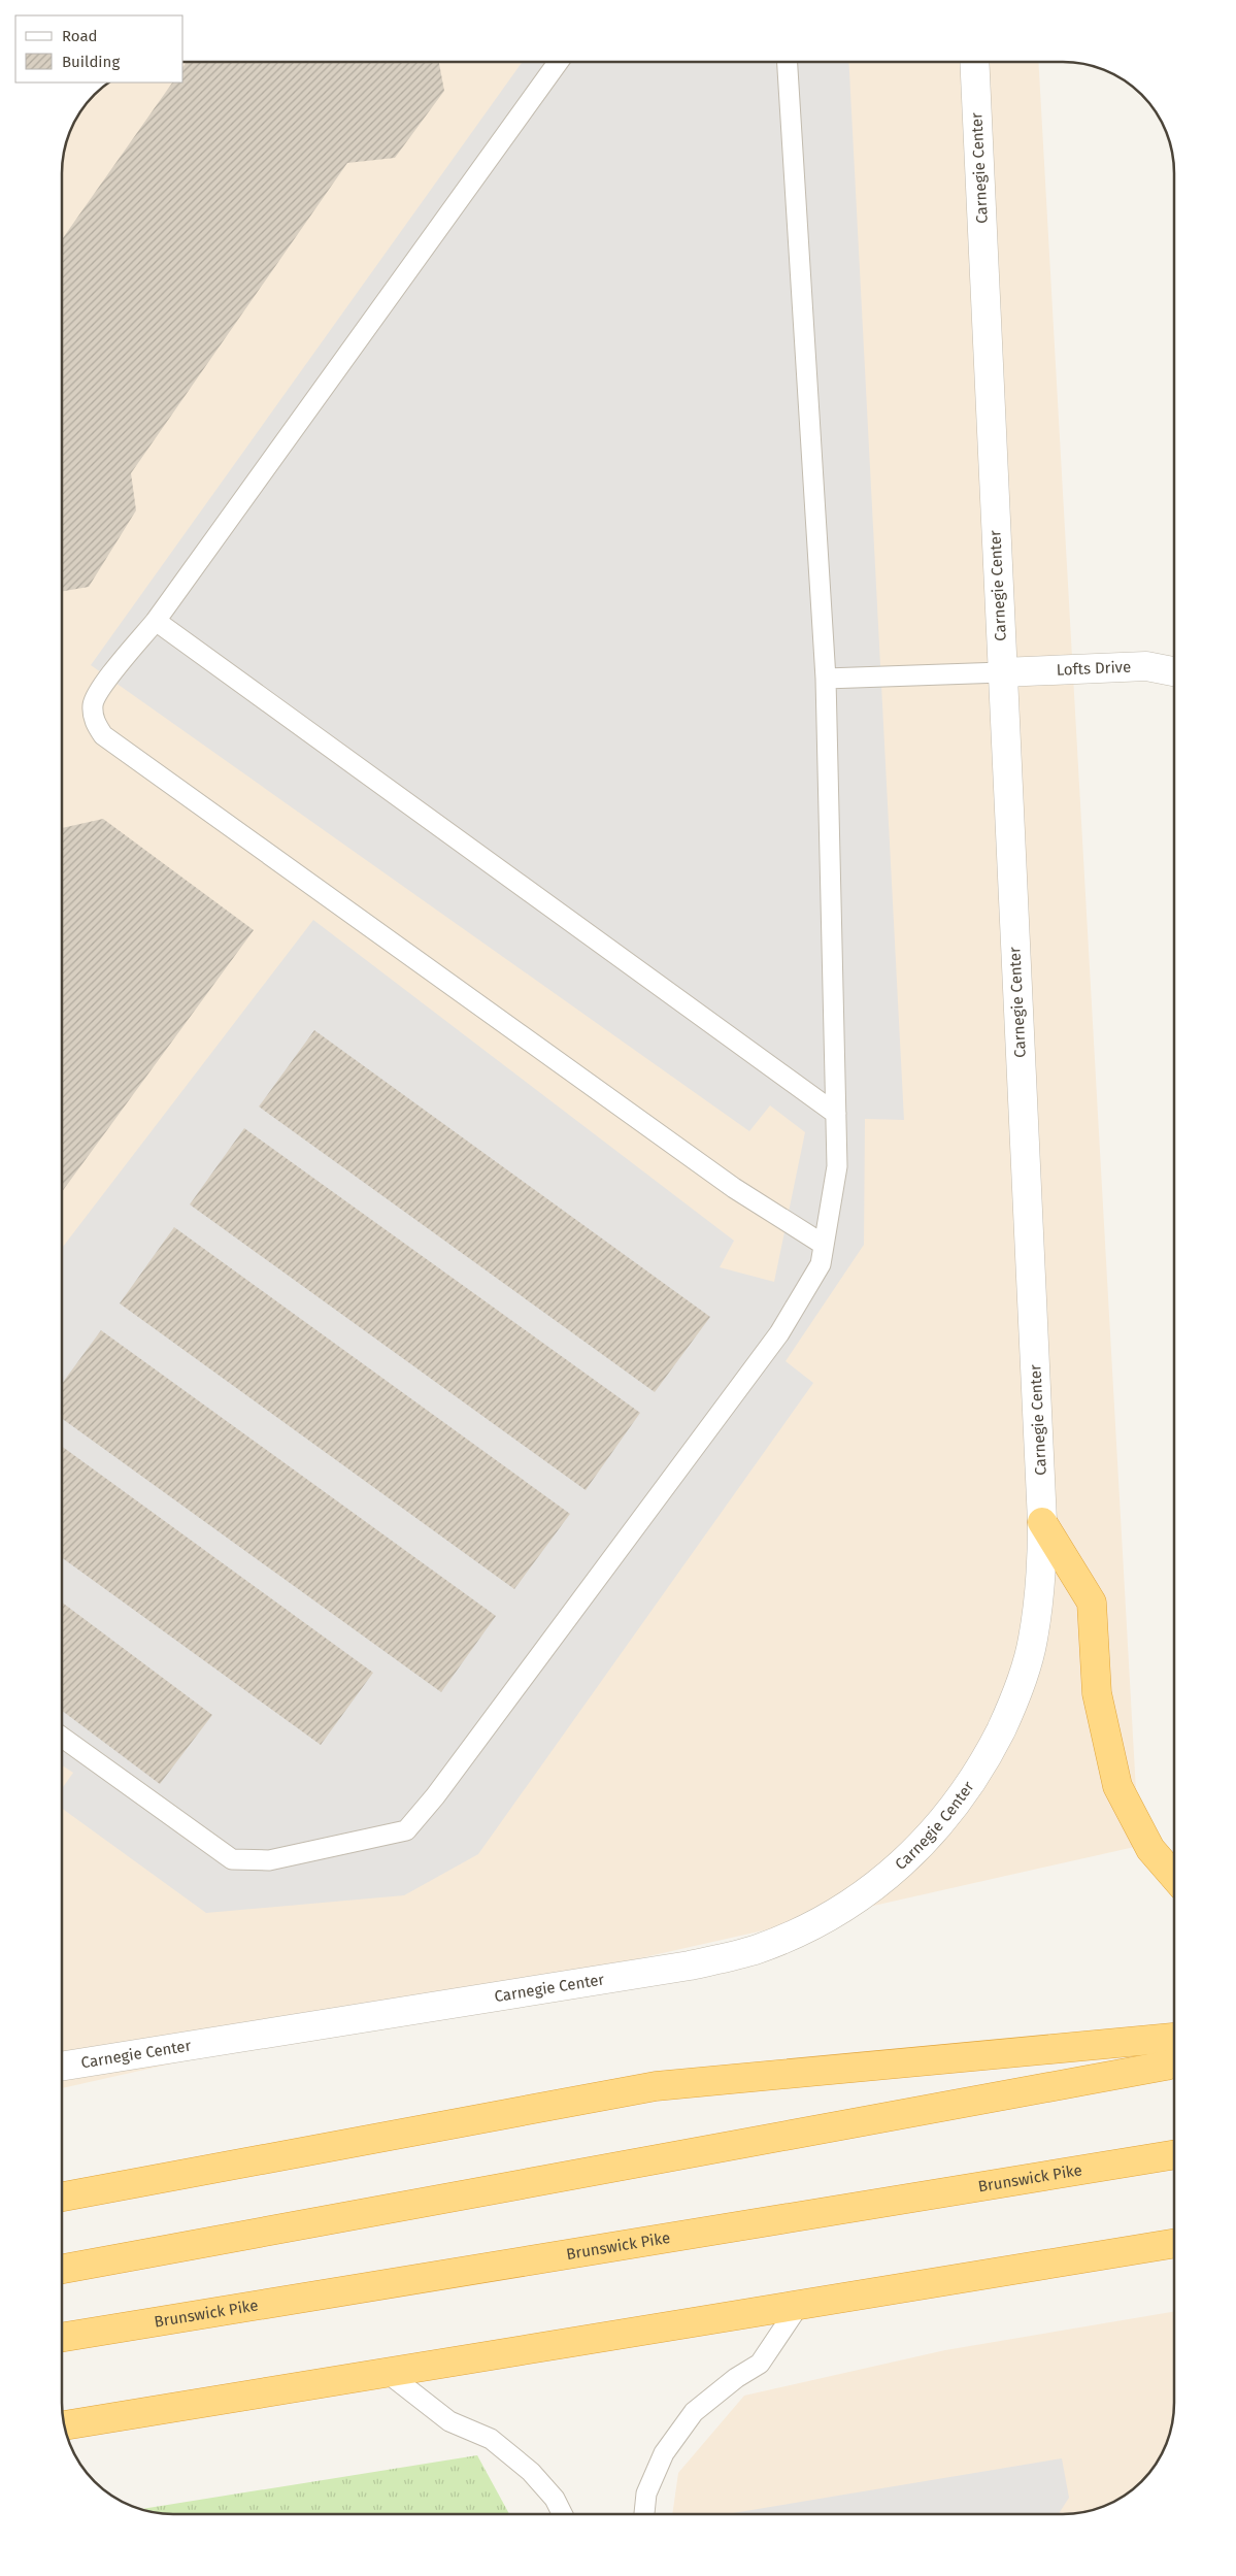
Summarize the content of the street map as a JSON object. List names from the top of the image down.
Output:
{
  "streets": {
    "highway": ["Brunswick Pike"],
    "street": ["Carnegie Center", "Lofts Drive"]
  },
  "crossings": [
    ["Carnegie Center", "Lofts Drive"]
  ],
  "legend": ["Road", "Building"]
}
